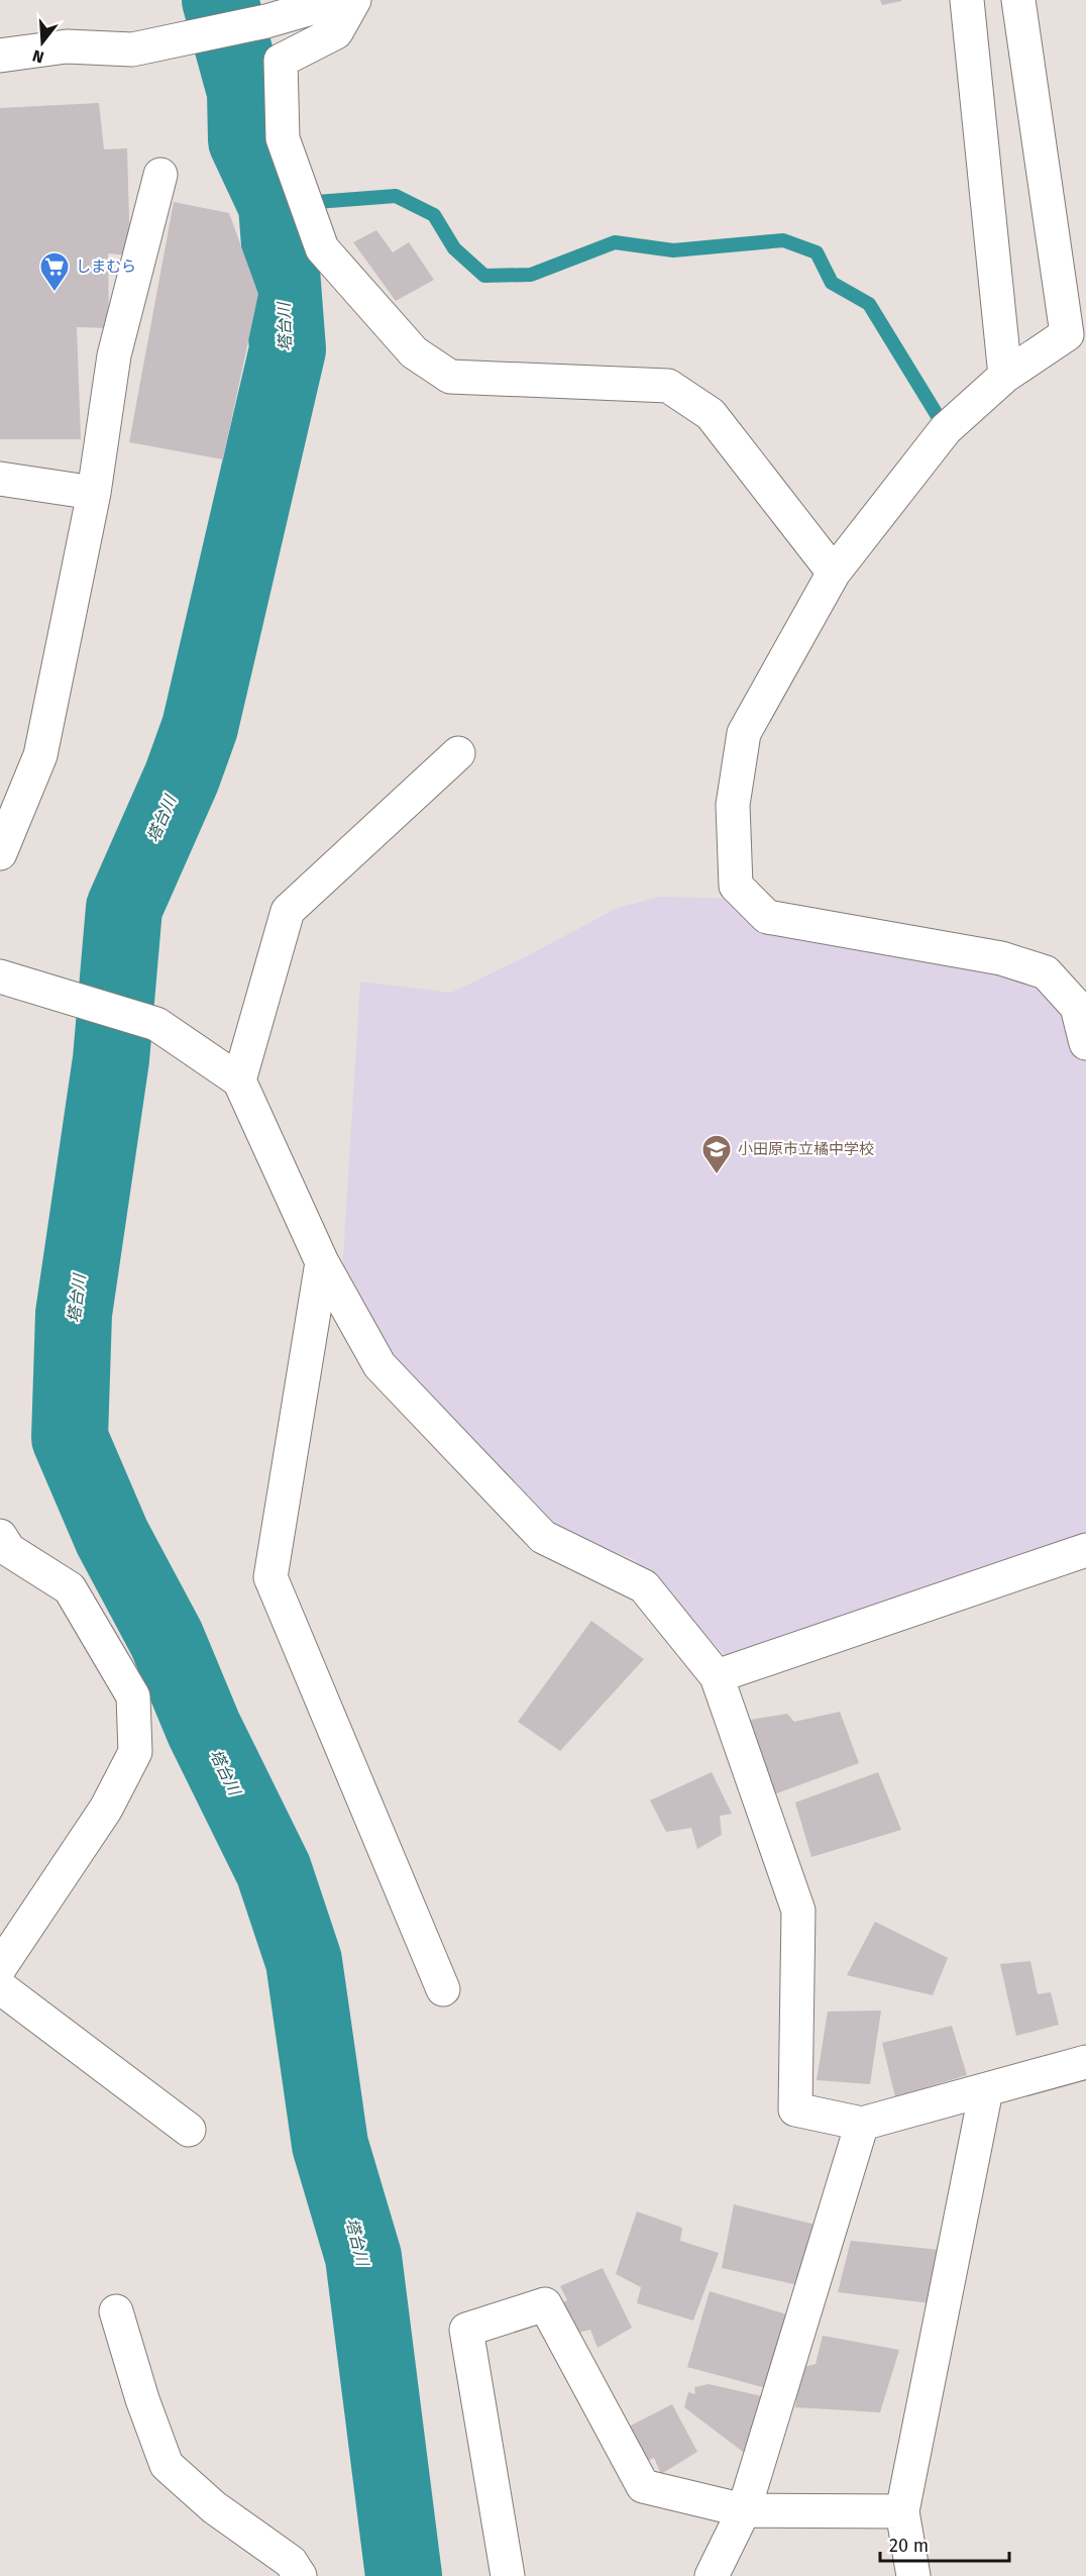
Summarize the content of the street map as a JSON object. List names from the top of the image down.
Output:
{
  "water": ["塔台川"],
  "places": {
    "supermarket": ["しまむら"],
    "school or university": ["小田原市立橘中学校"]
  },
  "scale_bar": "20 m",
  "north": "bottom"
}
